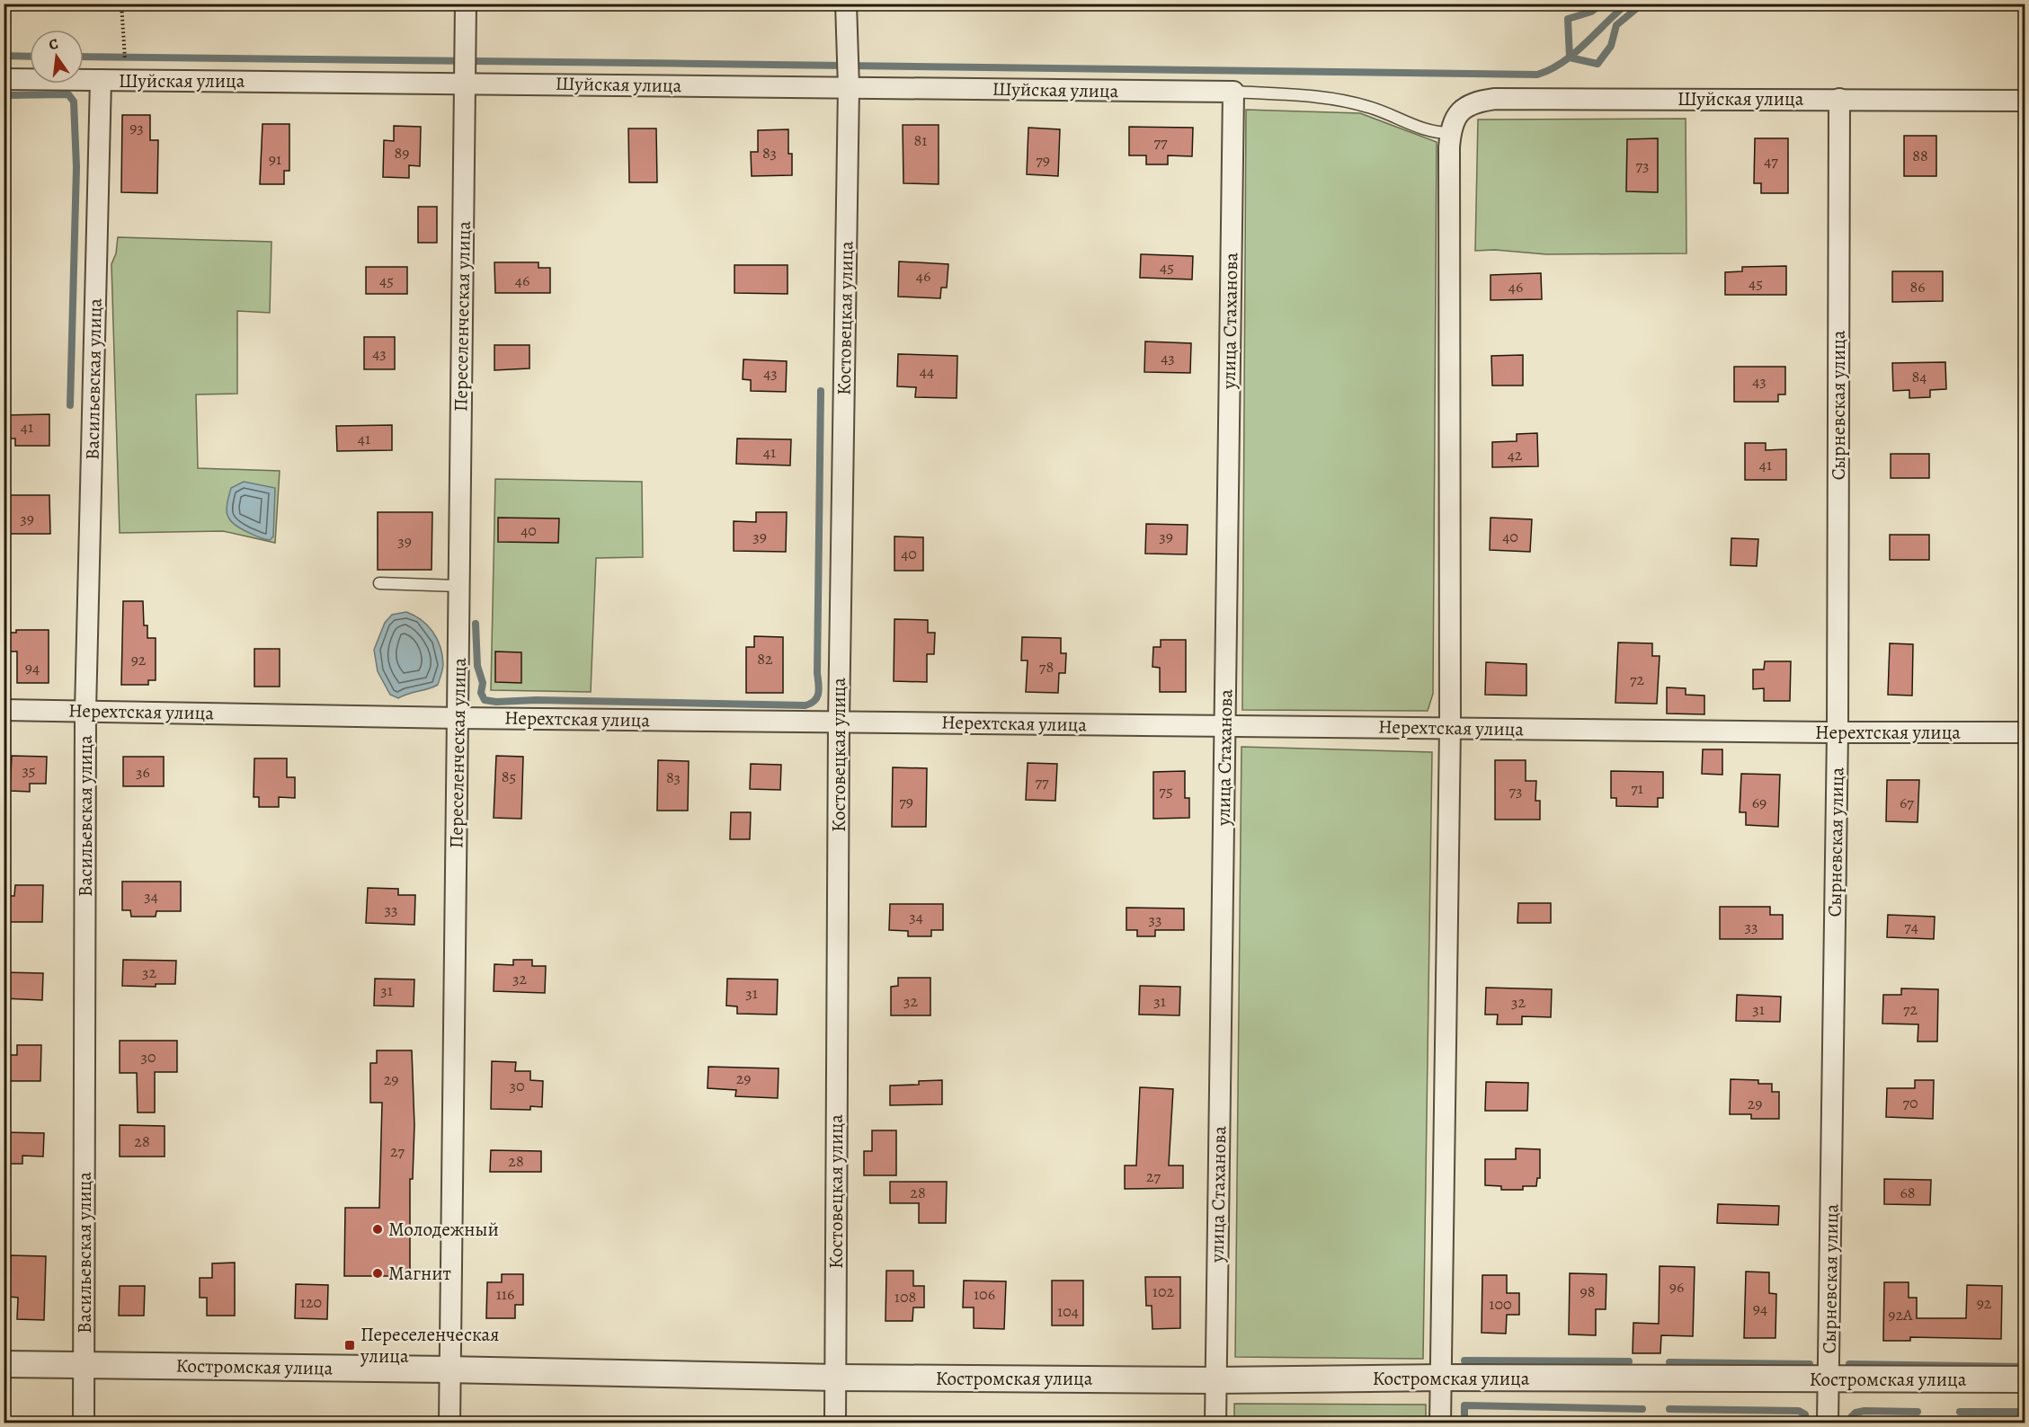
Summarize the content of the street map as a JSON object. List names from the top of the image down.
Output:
{
  "streets": {
    "street": [
      "Шуйская улица",
      "Переселенческая улица",
      "Костовецкая улица",
      "улица Стаханова",
      "Васильевская улица",
      "Сырневская улица",
      "Нерехтская улица",
      "Костромская улица"
    ]
  },
  "crossings": [
    ["Шуйская улица", "Переселенческая улица"],
    ["Шуйская улица", "Костовецкая улица"],
    ["Шуйская улица", "улица Стаханова"],
    ["Шуйская улица", "Васильевская улица"],
    ["Шуйская улица", "Сырневская улица"],
    ["Переселенческая улица", "Нерехтская улица"],
    ["Переселенческая улица", "Костромская улица"],
    ["Костовецкая улица", "Нерехтская улица"],
    ["Костовецкая улица", "Костромская улица"],
    ["улица Стаханова", "Нерехтская улица"],
    ["улица Стаханова", "Костромская улица"],
    ["Васильевская улица", "Нерехтская улица"],
    ["Васильевская улица", "Костромская улица"],
    ["Сырневская улица", "Нерехтская улица"],
    ["Сырневская улица", "Костромская улица"]
  ],
  "places": {
    "other": ["Молодежный", "Магнит"],
    "transit": ["Переселенческая улица"]
  },
  "house_numbers": [
    "93",
    "81",
    "77",
    "89",
    "83",
    "88",
    "91",
    "79",
    "47",
    "73",
    "45",
    "46",
    "45",
    "46",
    "45",
    "46",
    "86",
    "43",
    "43",
    "44",
    "43",
    "84",
    "43",
    "41",
    "41",
    "41",
    "42",
    "41",
    "39",
    "40",
    "39",
    "39",
    "40",
    "39",
    "40",
    "82",
    "92",
    "78",
    "94",
    "72",
    "35",
    "36",
    "85",
    "83",
    "77",
    "71",
    "75",
    "73",
    "79",
    "69",
    "67",
    "34",
    "33",
    "34",
    "33",
    "33",
    "74",
    "32",
    "32",
    "31",
    "31",
    "32",
    "31",
    "32",
    "31",
    "72",
    "30",
    "29",
    "29",
    "30",
    "70",
    "29",
    "28",
    "27",
    "28",
    "27",
    "28",
    "68",
    "96",
    "102",
    "98",
    "116",
    "106",
    "108",
    "120",
    "92",
    "100",
    "94",
    "104",
    "92А"
  ],
  "north": "top"
}
